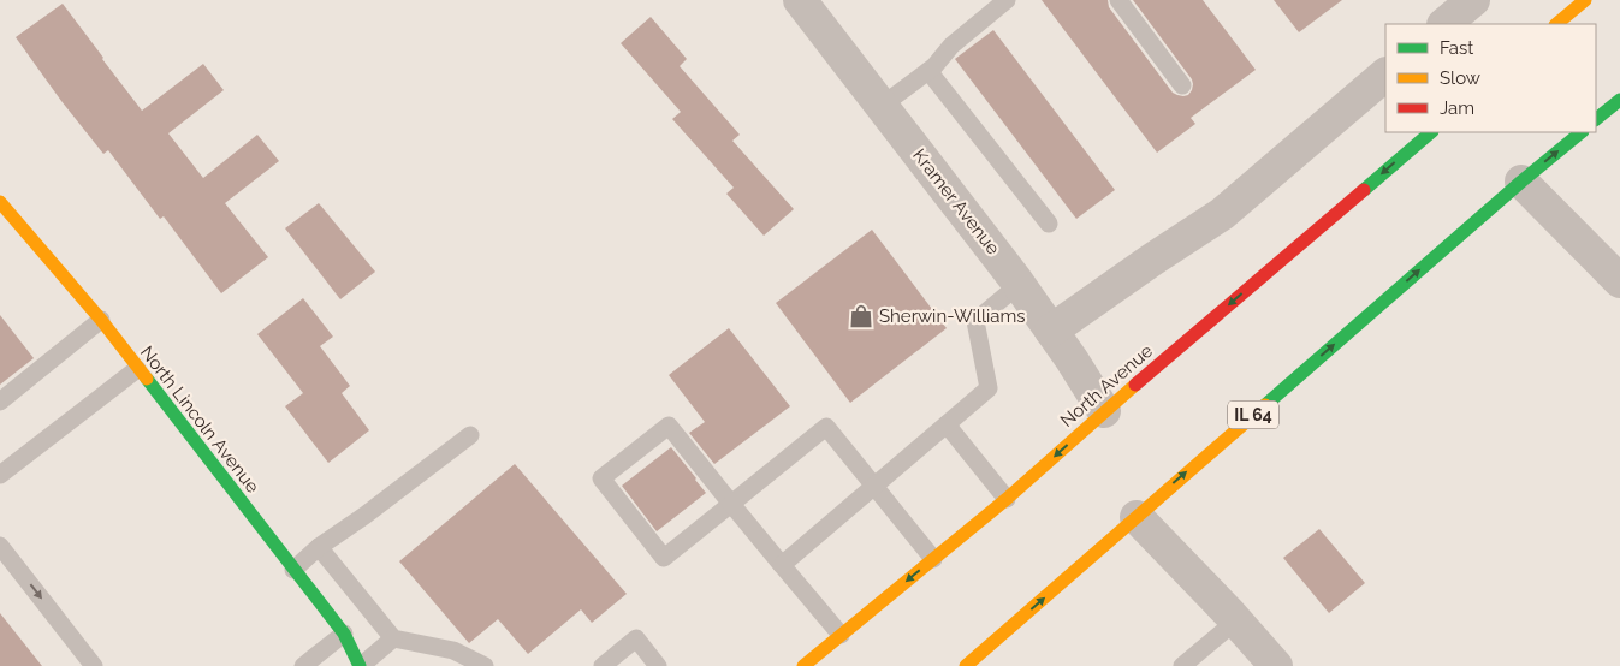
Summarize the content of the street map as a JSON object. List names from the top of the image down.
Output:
{
  "streets": {
    "main road": ["North Avenue", "IL 64", "North Lincoln Avenue"],
    "street": ["Kramer Avenue"]
  },
  "crossings": [
    ["Kramer Avenue", "North Avenue"]
  ],
  "places": {
    "shop": ["Sherwin-Williams"]
  },
  "legend": ["Fast", "Slow", "Jam"]
}
